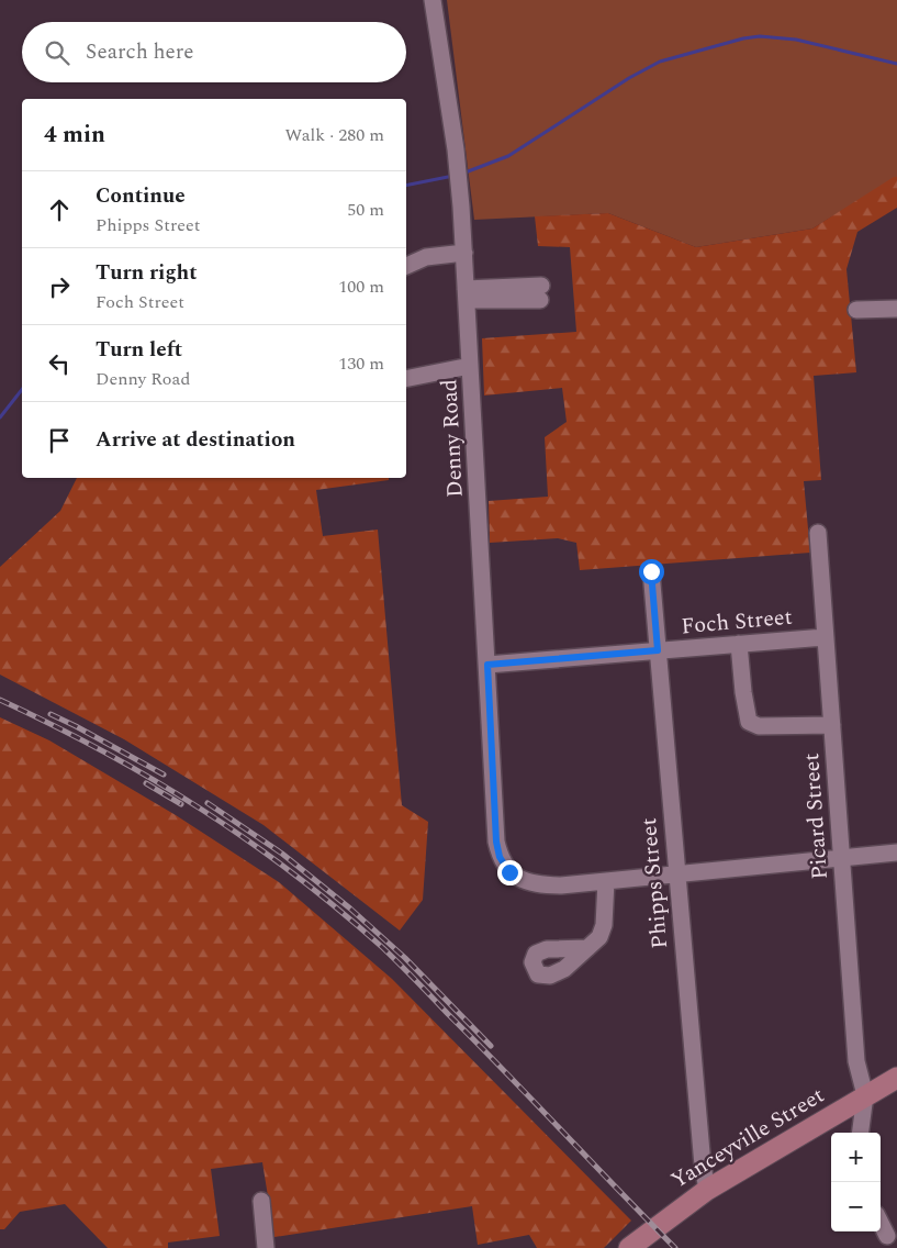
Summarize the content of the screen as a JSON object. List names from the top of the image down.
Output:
{
  "streets": {
    "main road": ["Yanceyville Street"],
    "street": [
      "Denny Road",
      "Foch Street",
      "Picard Street",
      "Phipps Street"
    ]
  },
  "crossings": [
    ["Denny Road", "Foch Street"],
    ["Foch Street", "Picard Street"],
    ["Foch Street", "Phipps Street"],
    ["Picard Street", "Yanceyville Street"],
    ["Phipps Street", "Yanceyville Street"]
  ],
  "page": {
    "search": "Search here",
    "heading": ["4 min", "Walk · 280 m"],
    "list": [
      ["Continue", "Phipps Street", "50 m"],
      ["Turn right", "Foch Street", "100 m"],
      ["Turn left", "Denny Road", "130 m"],
      "Arrive at destination"
    ],
    "map_buttons": ["+", "−"]
  }
}
